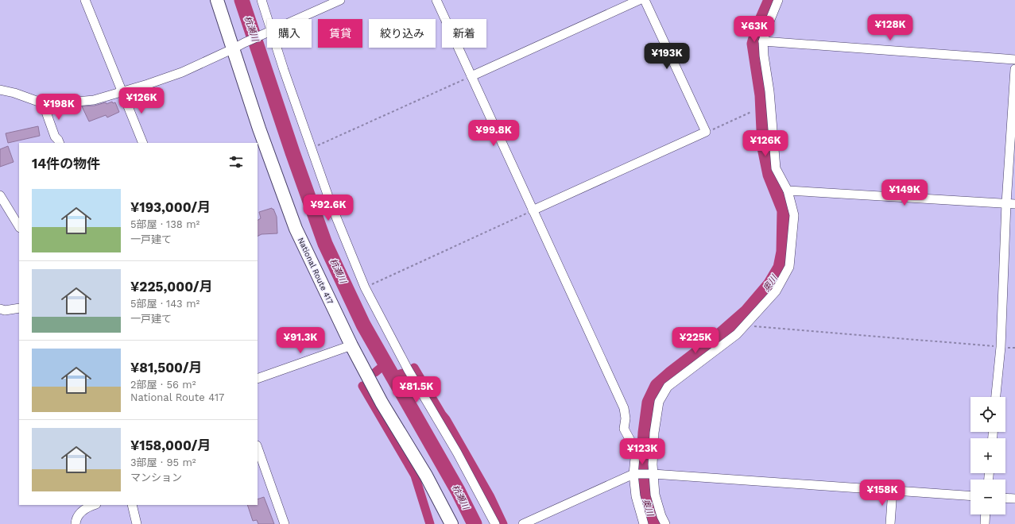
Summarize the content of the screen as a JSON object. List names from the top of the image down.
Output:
{
  "streets": {
    "highway": ["National Route 417"]
  },
  "water": ["杭瀬川", "奥川"],
  "page": {
    "price": [
      "¥128K",
      "¥63K",
      "¥193K",
      "¥126K",
      "¥198K",
      "¥99.8K",
      "¥126K",
      "¥149K",
      "¥92.6K",
      "¥91.3K",
      "¥225K",
      "¥81.5K",
      "¥123K",
      "¥158K"
    ],
    "chip": [
      "購入",
      "賃貸",
      "絞り込み",
      "新着"
    ],
    "heading": "14件の物件",
    "list": [
      {
        "name": "¥193,000/月",
        "note": "5部屋 · 138 m² · 一戸建て"
      },
      {
        "name": "¥225,000/月",
        "note": "5部屋 · 143 m² · 一戸建て"
      },
      {
        "name": "¥81,500/月",
        "note": "2部屋 · 56 m² · National Route 417"
      },
      {
        "name": "¥158,000/月",
        "note": "3部屋 · 95 m² · マンション"
      }
    ],
    "map_buttons": ["+", "−"]
  }
}
